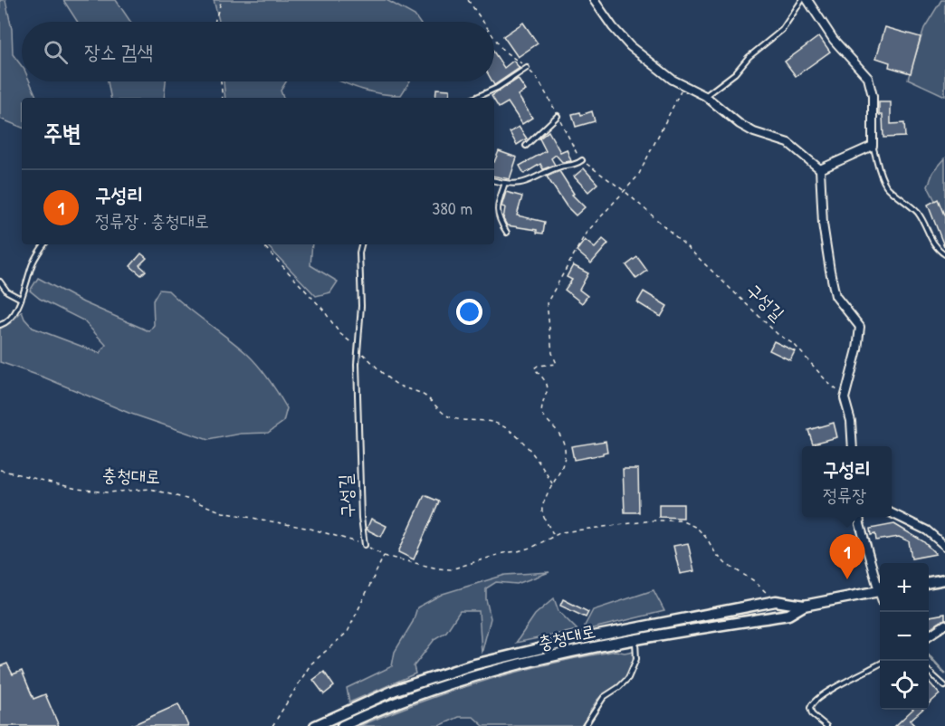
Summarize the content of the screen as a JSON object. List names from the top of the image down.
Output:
{
  "streets": {
    "main road": ["충청대로"],
    "lane": ["구성길"]
  },
  "crossings": [
    ["구성길", "충청대로"]
  ],
  "page": {
    "search": "장소 검색",
    "heading": "주변",
    "list": [
      {
        "mark": "1",
        "name": "구성리",
        "note": "정류장 · 충청대로",
        "value": "380 m"
      }
    ],
    "popup": ["구성리", "정류장"],
    "pins": "1",
    "map_buttons": ["+", "−"]
  }
}
